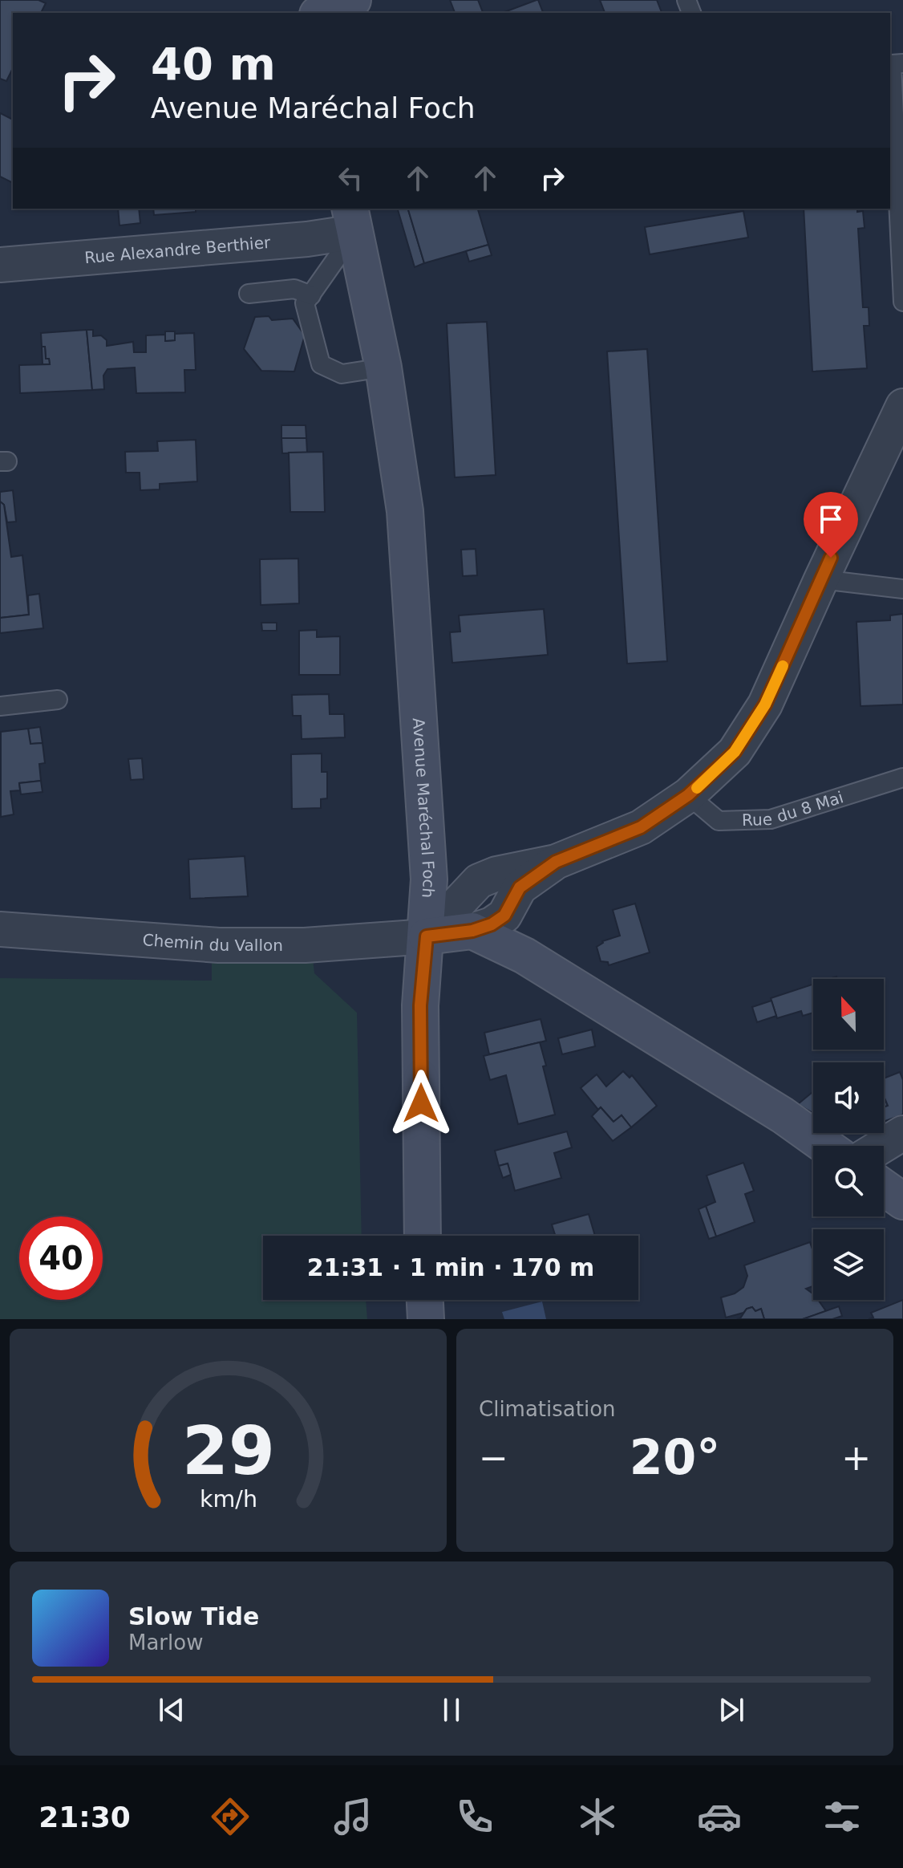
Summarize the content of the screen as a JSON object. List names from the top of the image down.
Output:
{
  "streets": {
    "main road": ["Avenue Maréchal Foch"],
    "street": ["Rue Alexandre Berthier", "Chemin du Vallon"],
    "lane": ["Rue du 8 Mai"]
  },
  "crossings": [
    ["Rue Alexandre Berthier", "Avenue Maréchal Foch"],
    ["Avenue Maréchal Foch", "Chemin du Vallon"]
  ],
  "north": "top",
  "page": {
    "turn": ["40 m", "Avenue Maréchal Foch"],
    "limit": "40",
    "trip": "21:31 · 1 min · 170 m",
    "tile": "Climatisation",
    "heat": ["−", "20°", "+"],
    "song": ["Slow Tide", "Marlow"],
    "tabs": "21:30",
    "gauge": ["29", "km/h"]
  }
}
